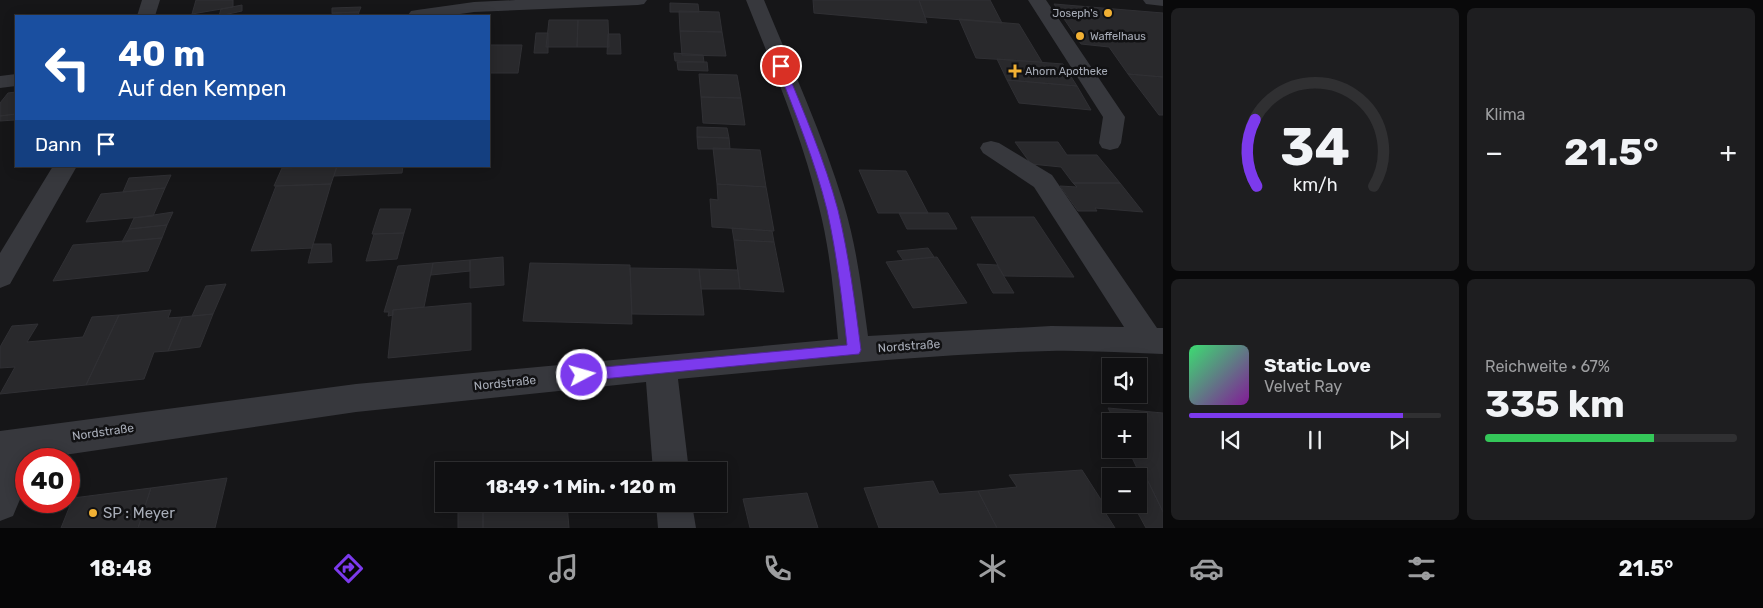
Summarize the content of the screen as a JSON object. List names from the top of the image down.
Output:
{
  "streets": {
    "street": ["Nordstraße"]
  },
  "places": {
    "other": ["Joseph's", "Waffelhaus", "SP : Meyer"],
    "health": ["Ahorn Apotheke"]
  },
  "page": {
    "tile": [
      "Klima",
      ["Reichweite · 67%", "335 km"]
    ],
    "turn": ["40 m", "Auf den Kempen"],
    "then": "Dann",
    "heat": ["−", "21.5°", "+"],
    "song": ["Static Love", "Velvet Ray"],
    "map_buttons": ["+", "−"],
    "limit": "40",
    "trip": "18:49 · 1 Min. · 120 m",
    "tabs": ["18:48", "21.5°"],
    "gauge": ["34", "km/h"]
  }
}
